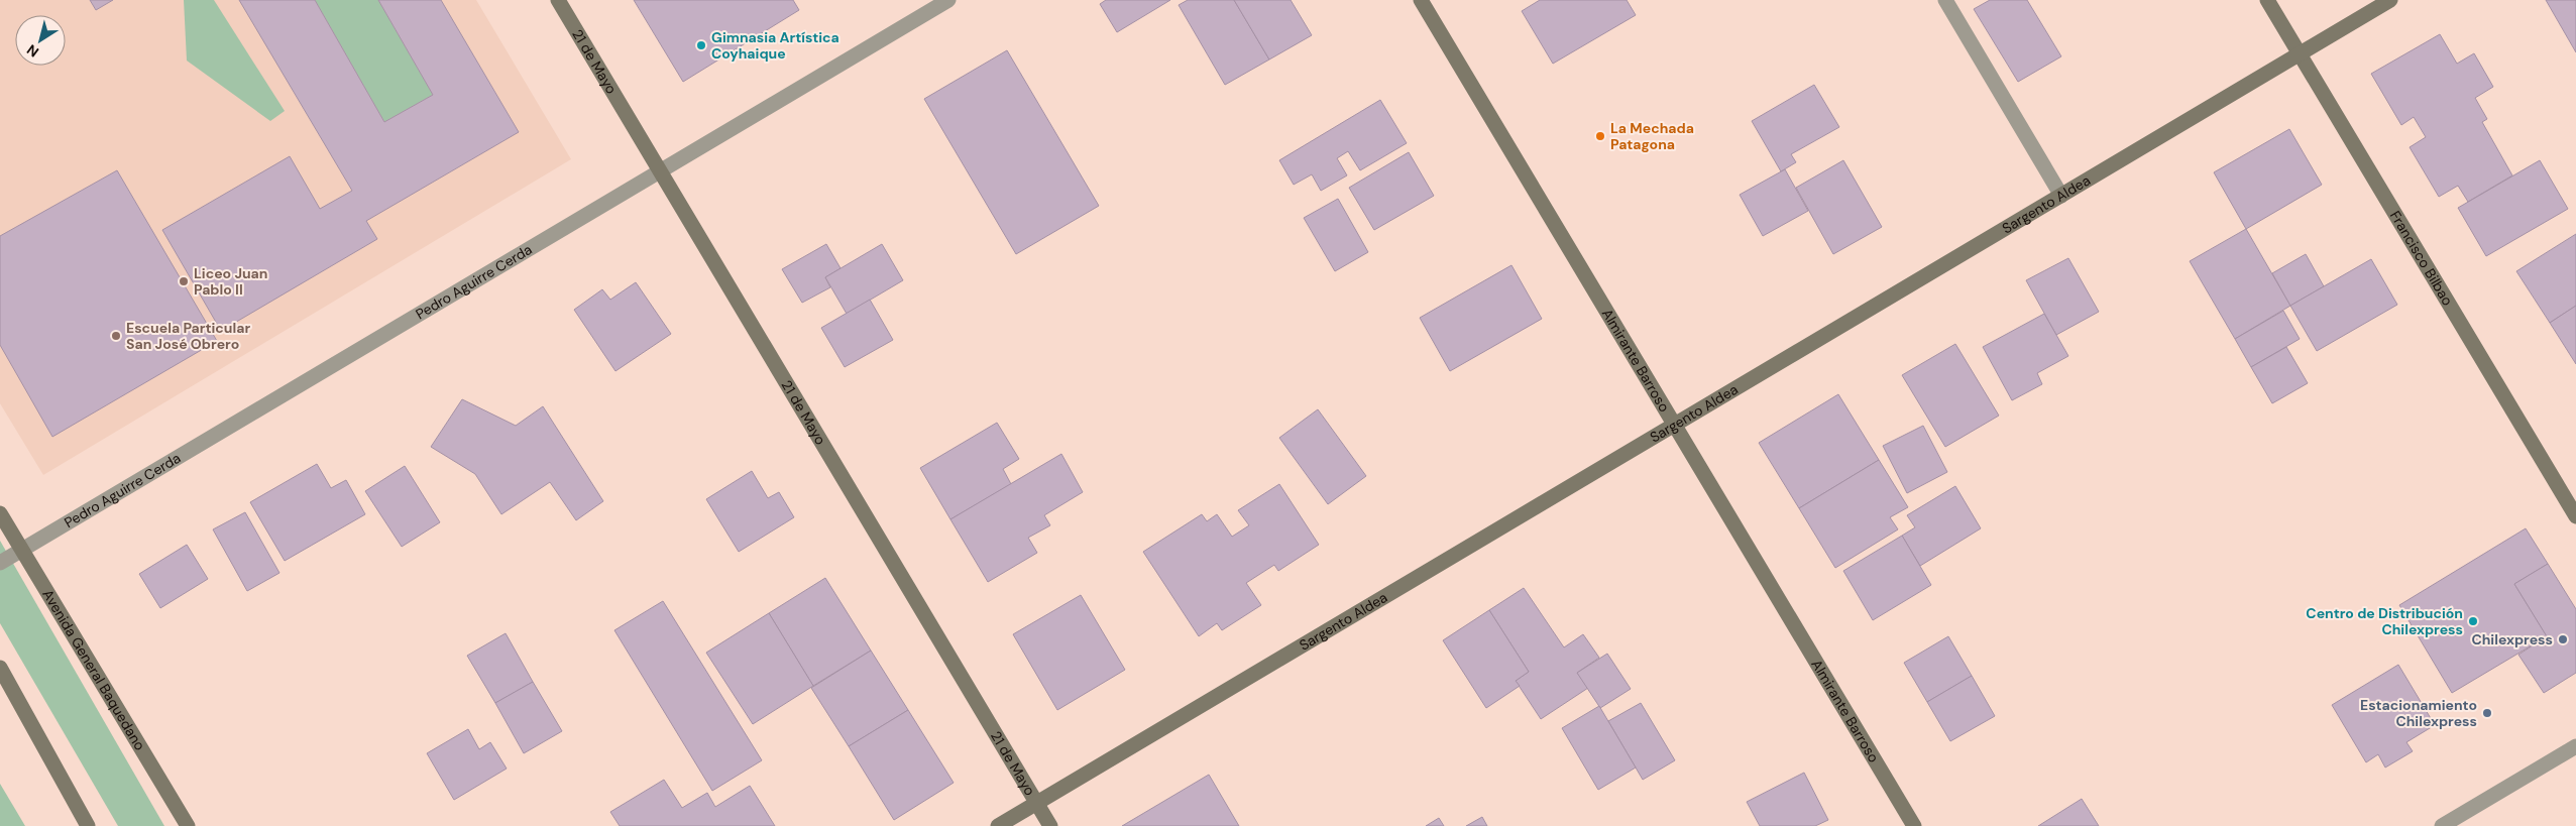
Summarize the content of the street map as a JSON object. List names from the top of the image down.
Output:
{
  "streets": {
    "street": [
      "21 de Mayo",
      "Sargento Aldea",
      "Francisco Bilbao",
      "Pedro Aguirre Cerda",
      "Almirante Barroso",
      "Avenida General Baquedano"
    ]
  },
  "crossings": [
    ["21 de Mayo", "Sargento Aldea"],
    ["21 de Mayo", "Pedro Aguirre Cerda"],
    ["Sargento Aldea", "Francisco Bilbao"],
    ["Sargento Aldea", "Almirante Barroso"],
    ["Pedro Aguirre Cerda", "Avenida General Baquedano"]
  ],
  "places": [
    "Gimnasia Artística Coyhaique",
    "La Mechada Patagona",
    "Liceo Juan Pablo II",
    "Escuela Particular San José Obrero",
    "Centro de Distribución Chilexpress",
    "Chilexpress",
    "Estacionamiento Chilexpress"
  ],
  "north": "bottom left"
}
